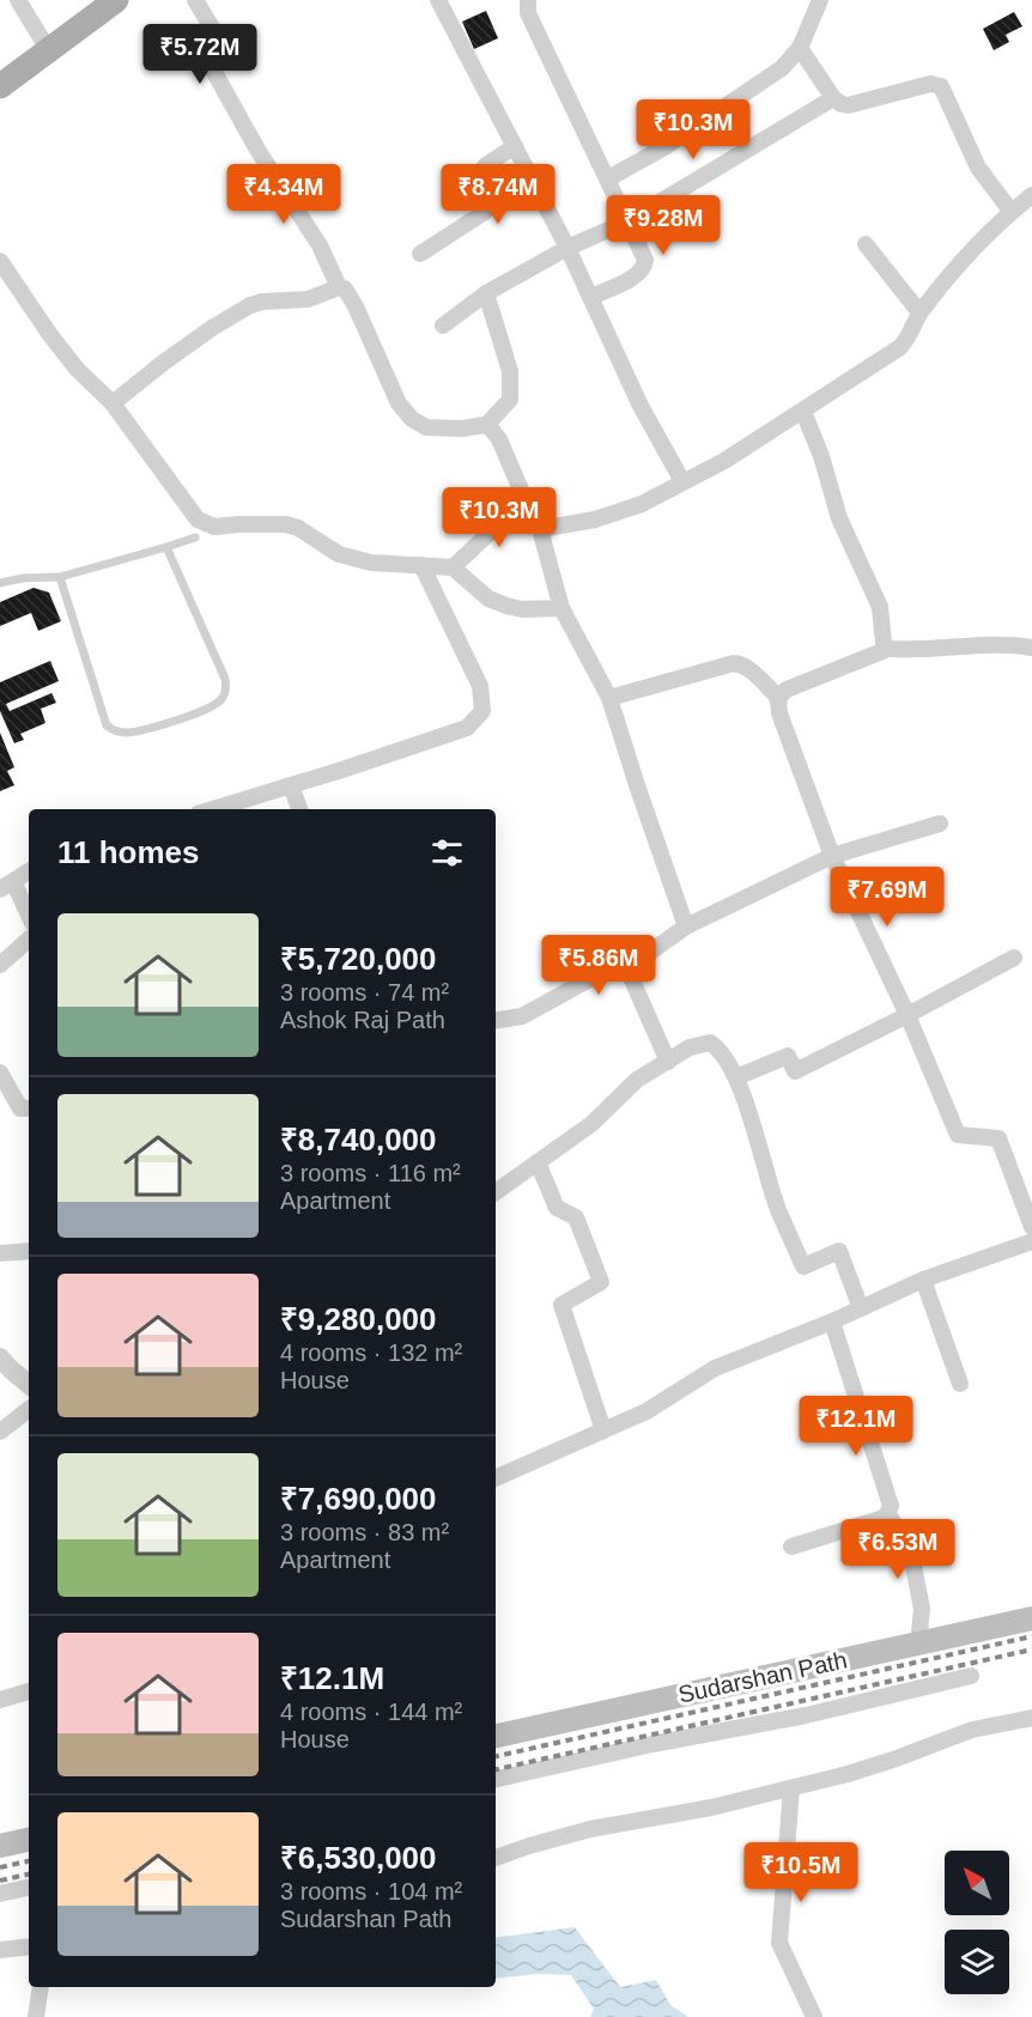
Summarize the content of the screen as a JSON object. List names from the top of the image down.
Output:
{
  "streets": {
    "main road": ["Sudarshan Path"]
  },
  "north": "top left",
  "page": {
    "price": [
      "₹5.72M",
      "₹10.3M",
      "₹4.34M",
      "₹8.74M",
      "₹9.28M",
      "₹10.3M",
      "₹7.69M",
      "₹5.86M",
      "₹12.1M",
      "₹6.53M",
      "₹10.5M"
    ],
    "heading": "11 homes",
    "list": [
      {
        "name": "₹5,720,000",
        "note": "3 rooms · 74 m² · Ashok Raj Path"
      },
      {
        "name": "₹8,740,000",
        "note": "3 rooms · 116 m² · Apartment"
      },
      {
        "name": "₹9,280,000",
        "note": "4 rooms · 132 m² · House"
      },
      {
        "name": "₹7,690,000",
        "note": "3 rooms · 83 m² · Apartment"
      },
      {
        "name": "₹12.1M",
        "note": "4 rooms · 144 m² · House"
      },
      {
        "name": "₹6,530,000",
        "note": "3 rooms · 104 m² · Sudarshan Path"
      }
    ]
  }
}
